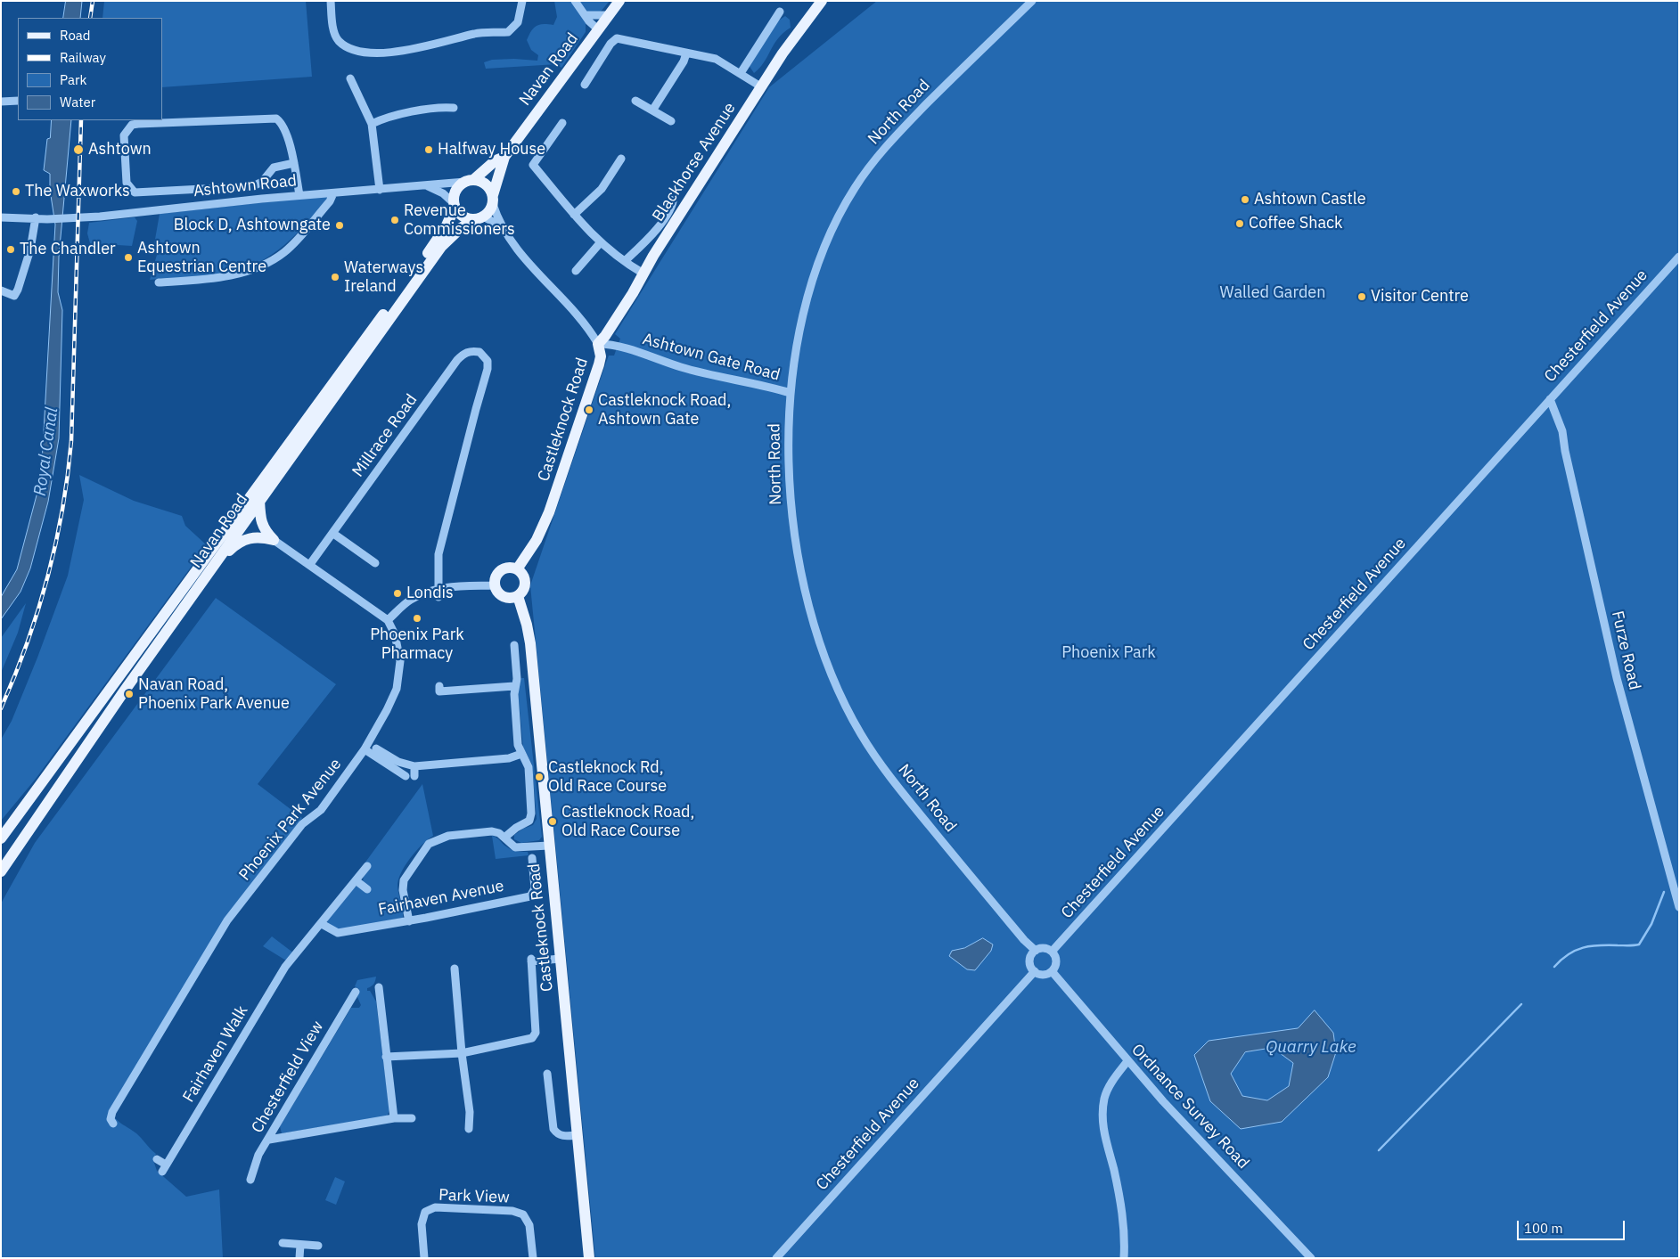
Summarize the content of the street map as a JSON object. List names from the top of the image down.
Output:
{
  "streets": {
    "main road": ["Navan Road", "Blackhorse Avenue", "Castleknock Road"],
    "street": [
      "North Road",
      "Ashtown Road",
      "Chesterfield Avenue",
      "Ashtown Gate Road",
      "Millrace Road",
      "Furze Road",
      "Phoenix Park Avenue",
      "Fairhaven Avenue",
      "Fairhaven Walk",
      "Chesterfield View",
      "Ordnance Survey Road",
      "Park View"
    ]
  },
  "crossings": [
    ["Navan Road", "Ashtown Road"],
    ["Navan Road", "Castleknock Road"],
    ["North Road", "Chesterfield Avenue"],
    ["North Road", "Ashtown Gate Road"],
    ["North Road", "Ordnance Survey Road"],
    ["Blackhorse Avenue", "Ashtown Gate Road"],
    ["Blackhorse Avenue", "Castleknock Road"],
    ["Ashtown Road", "Castleknock Road"],
    ["Chesterfield Avenue", "Furze Road"],
    ["Chesterfield Avenue", "Ordnance Survey Road"],
    ["Ashtown Gate Road", "Castleknock Road"],
    ["Fairhaven Avenue", "Fairhaven Walk"]
  ],
  "water": ["Royal Canal", "Quarry Lake"],
  "parks": ["Walled Garden", "Phoenix Park"],
  "places": [
    "Ashtown",
    "Halfway House",
    "The Waxworks",
    "Ashtown Castle",
    "Revenue Commissioners",
    "Coffee Shack",
    "Block D, Ashtowngate",
    "The Chandler",
    "Ashtown Equestrian Centre",
    "Waterways Ireland",
    "Visitor Centre",
    "Castleknock Road, Ashtown Gate",
    "Londis",
    "Phoenix Park Pharmacy",
    "Navan Road, Phoenix Park Avenue",
    "Castleknock Rd, Old Race Course",
    "Castleknock Road, Old Race Course"
  ],
  "legend": [
    "Road",
    "Railway",
    "Park",
    "Water"
  ],
  "scale_bar": "100 m"
}
